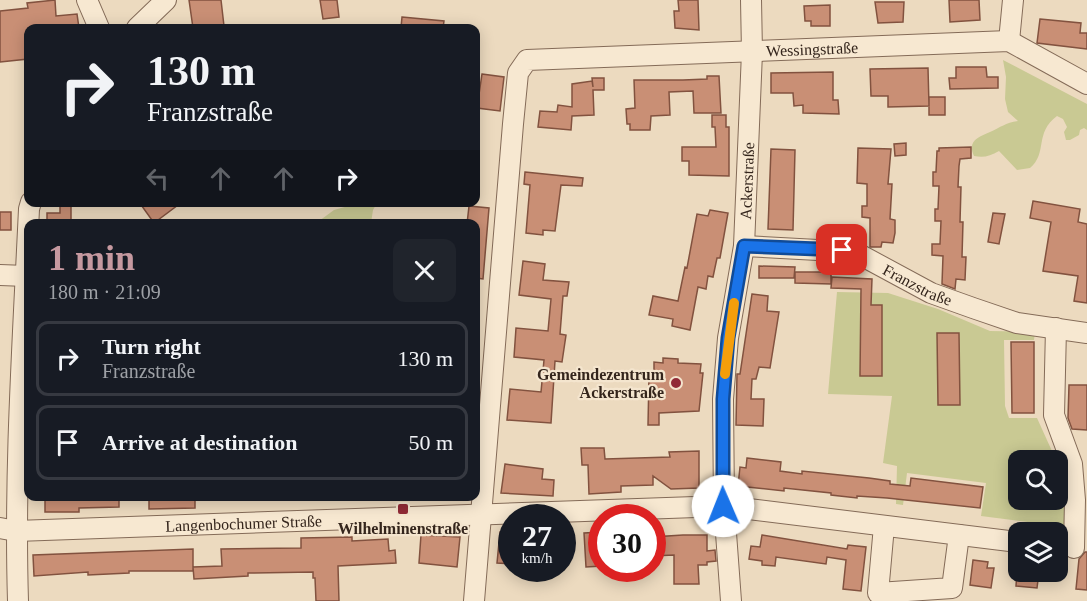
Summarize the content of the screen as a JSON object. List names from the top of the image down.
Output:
{
  "streets": {
    "street": [
      "Wessingstraße",
      "Ackerstraße",
      "Franzstraße",
      "Langenbochumer Straße"
    ]
  },
  "crossings": [
    ["Wessingstraße", "Ackerstraße"],
    ["Wessingstraße", "Langenbochumer Straße"],
    ["Ackerstraße", "Franzstraße"],
    ["Ackerstraße", "Langenbochumer Straße"]
  ],
  "places": {
    "other": ["Gemeindezentrum Ackerstraße"],
    "transit": ["Wilhelminenstraße"]
  },
  "page": {
    "turn": ["130 m", "Franzstraße"],
    "heading": ["1 min", "180 m · 21:09"],
    "list": [
      {
        "name": "Turn right",
        "note": "Franzstraße",
        "value": "130 m"
      },
      {
        "name": "Arrive at destination",
        "value": "50 m"
      }
    ],
    "speed": "27 km/h",
    "limit": "30"
  }
}
